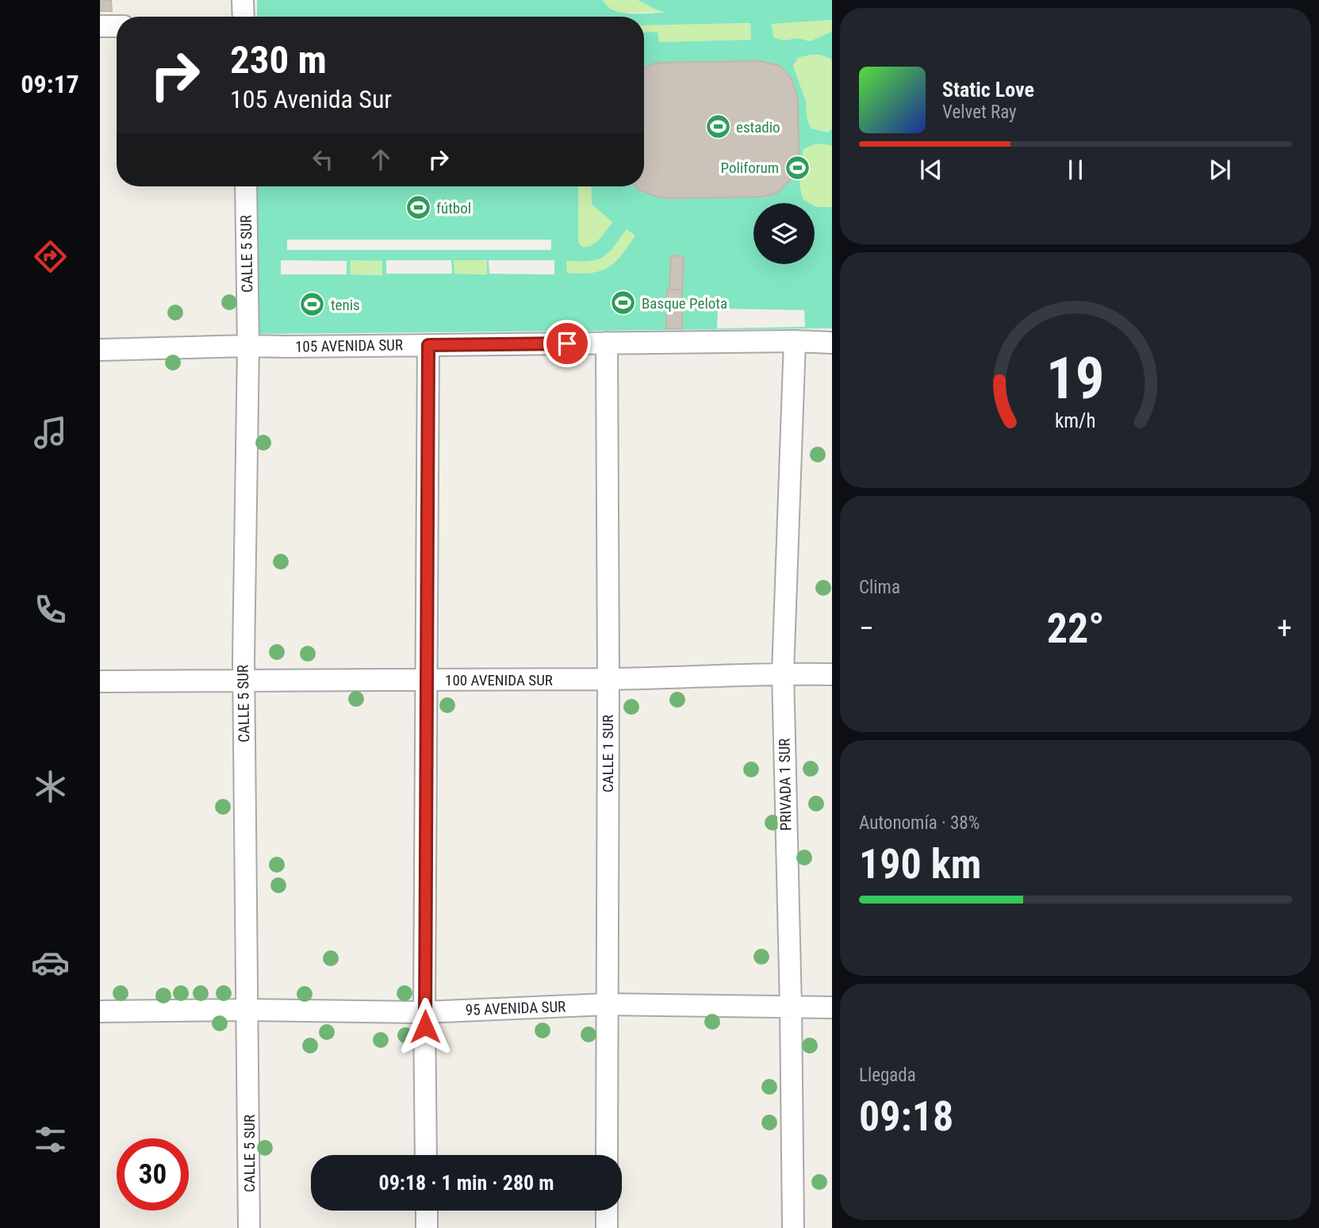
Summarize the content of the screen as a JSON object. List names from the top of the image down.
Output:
{
  "streets": {
    "street": [
      "CALLE 5 SUR",
      "105 AVENIDA SUR",
      "100 AVENIDA SUR",
      "CALLE 1 SUR",
      "PRIVADA 1 SUR",
      "95 AVENIDA SUR"
    ]
  },
  "crossings": [
    ["CALLE 5 SUR", "105 AVENIDA SUR"],
    ["CALLE 5 SUR", "100 AVENIDA SUR"],
    ["CALLE 5 SUR", "95 AVENIDA SUR"],
    ["105 AVENIDA SUR", "CALLE 1 SUR"],
    ["105 AVENIDA SUR", "PRIVADA 1 SUR"],
    ["100 AVENIDA SUR", "CALLE 1 SUR"],
    ["100 AVENIDA SUR", "PRIVADA 1 SUR"],
    ["CALLE 1 SUR", "95 AVENIDA SUR"],
    ["PRIVADA 1 SUR", "95 AVENIDA SUR"]
  ],
  "places": {
    "sports": [
      "estadio",
      "Poliforum",
      "fútbol",
      "Basque Pelota",
      "tenis"
    ]
  },
  "page": {
    "tabs": "09:17",
    "turn": ["230 m", "105 Avenida Sur"],
    "song": ["Static Love", "Velvet Ray"],
    "tile": [
      "Clima",
      ["Autonomía · 38%", "190 km"],
      ["Llegada", "09:18"]
    ],
    "heat": ["−", "22°", "+"],
    "limit": "30",
    "trip": "09:18 · 1 min · 280 m",
    "gauge": ["19", "km/h"]
  }
}
